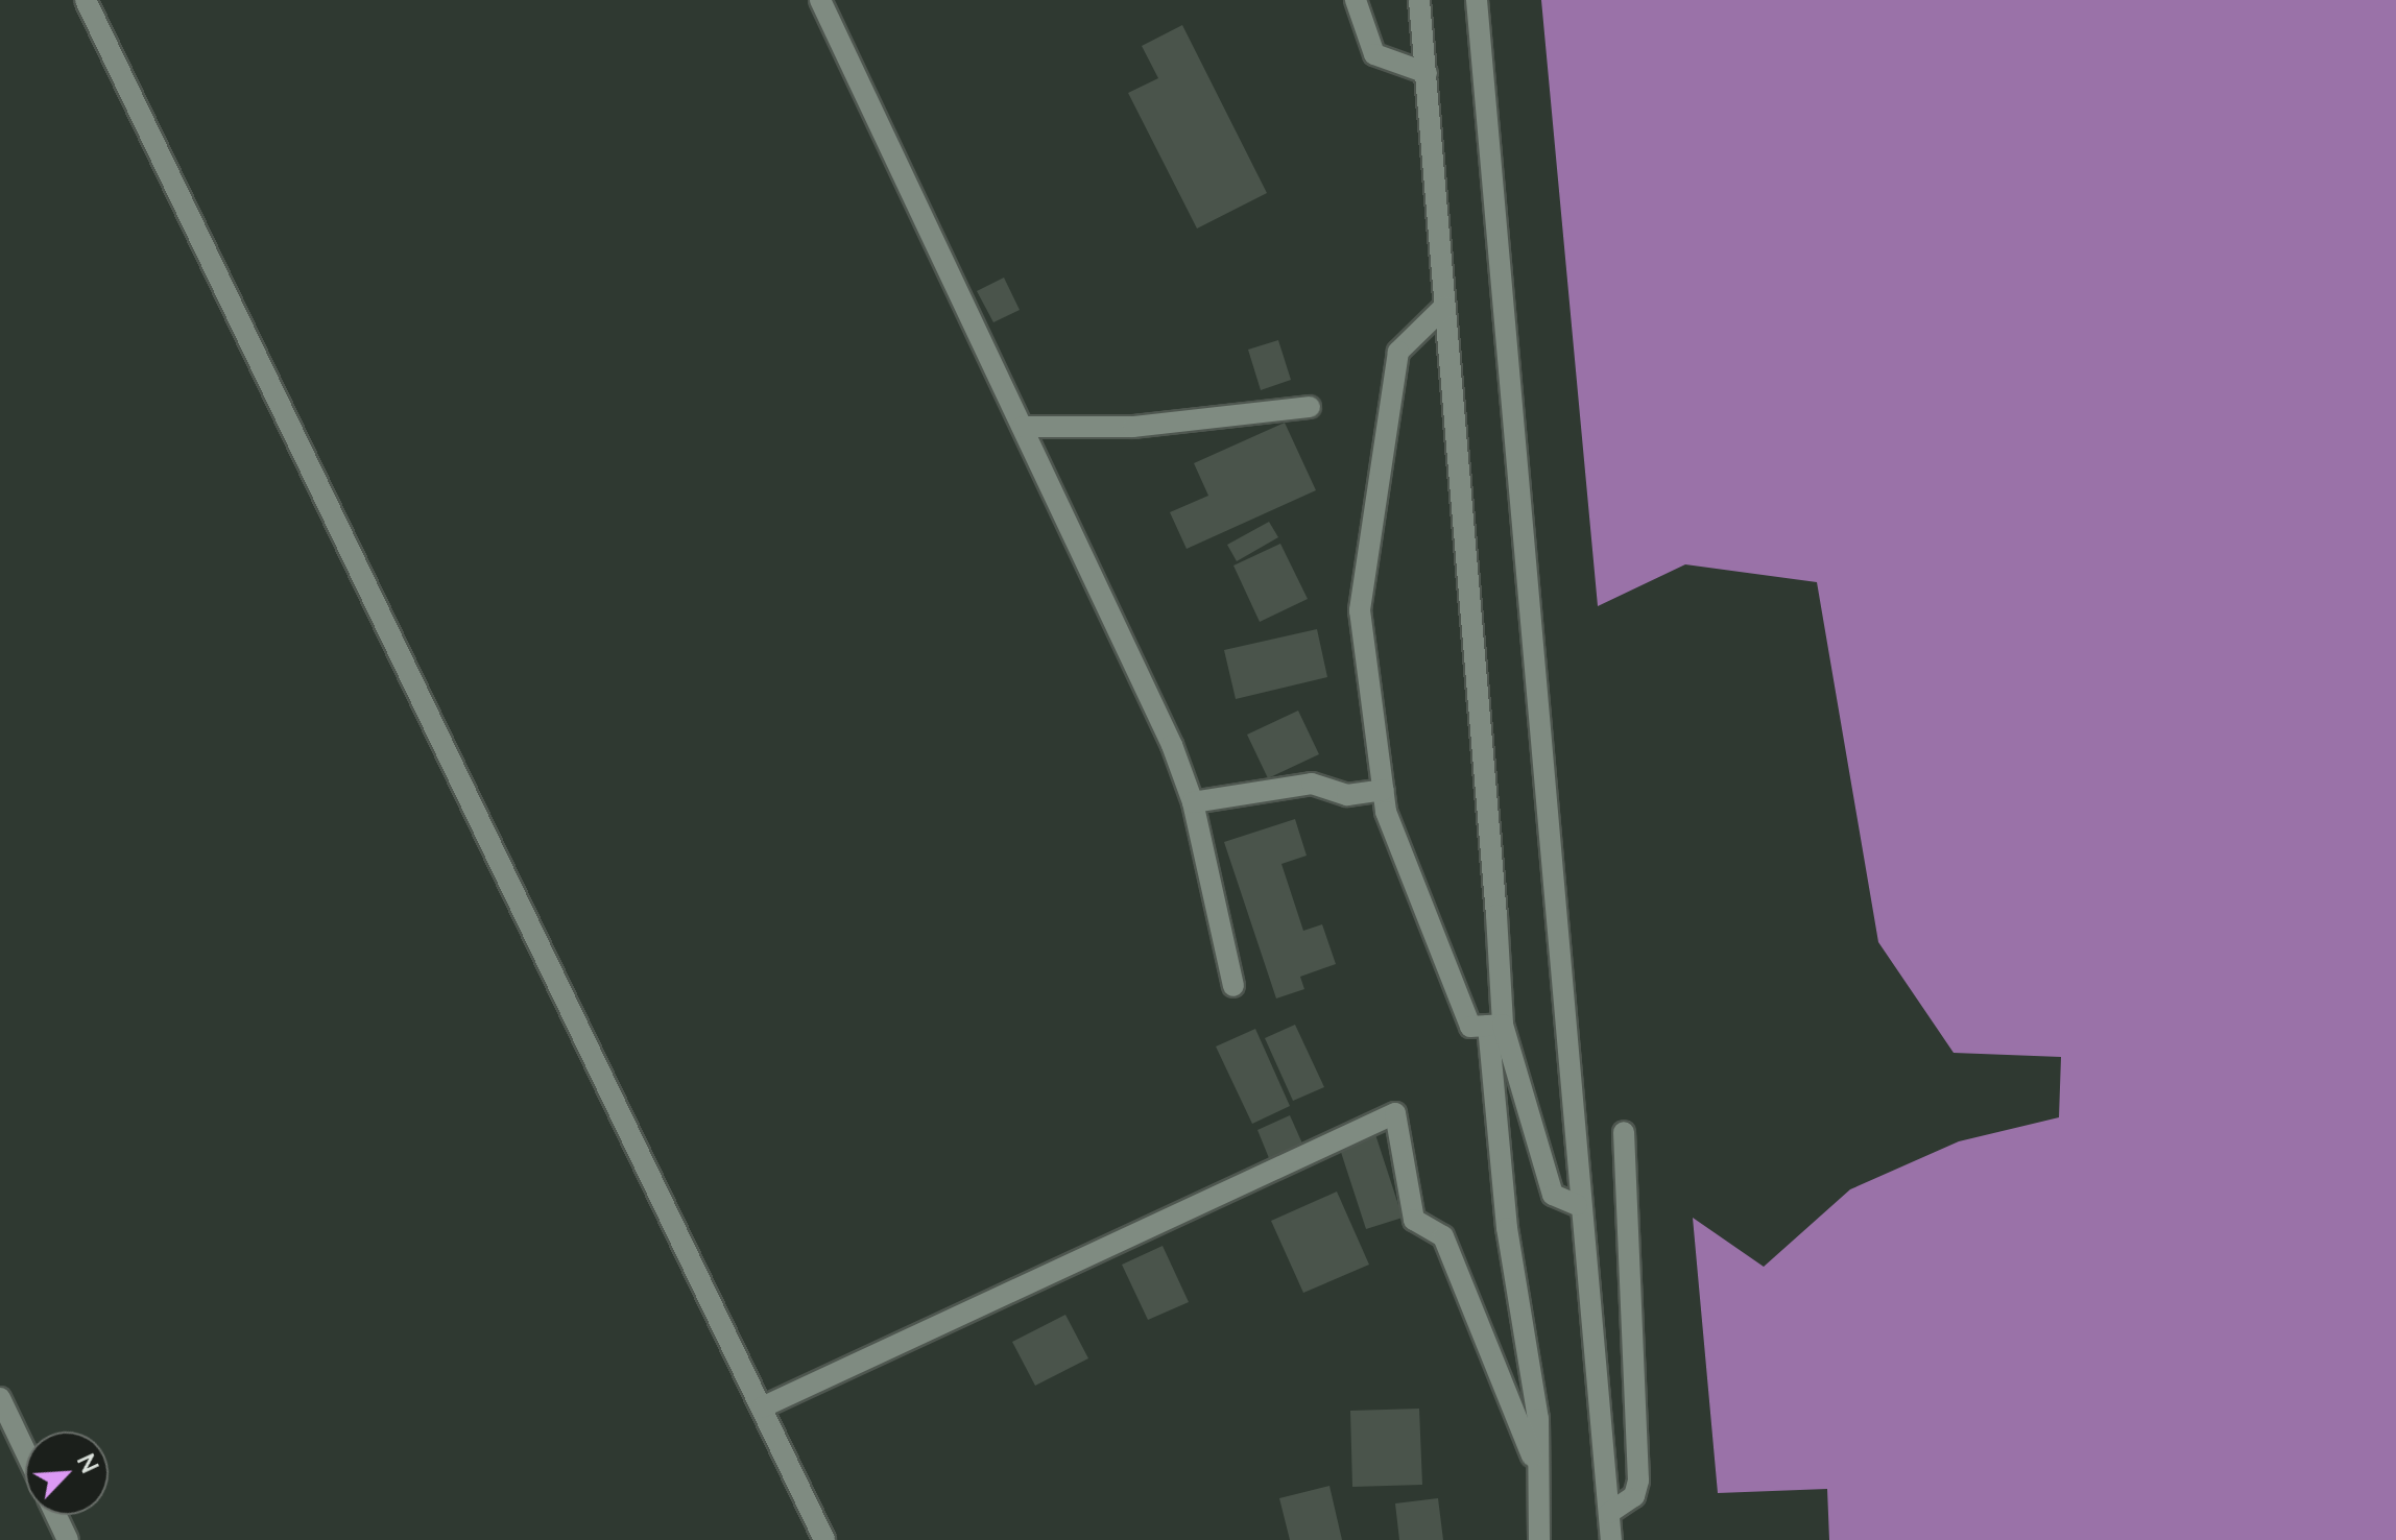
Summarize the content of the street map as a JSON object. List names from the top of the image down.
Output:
{
  "north": "top right"
}
